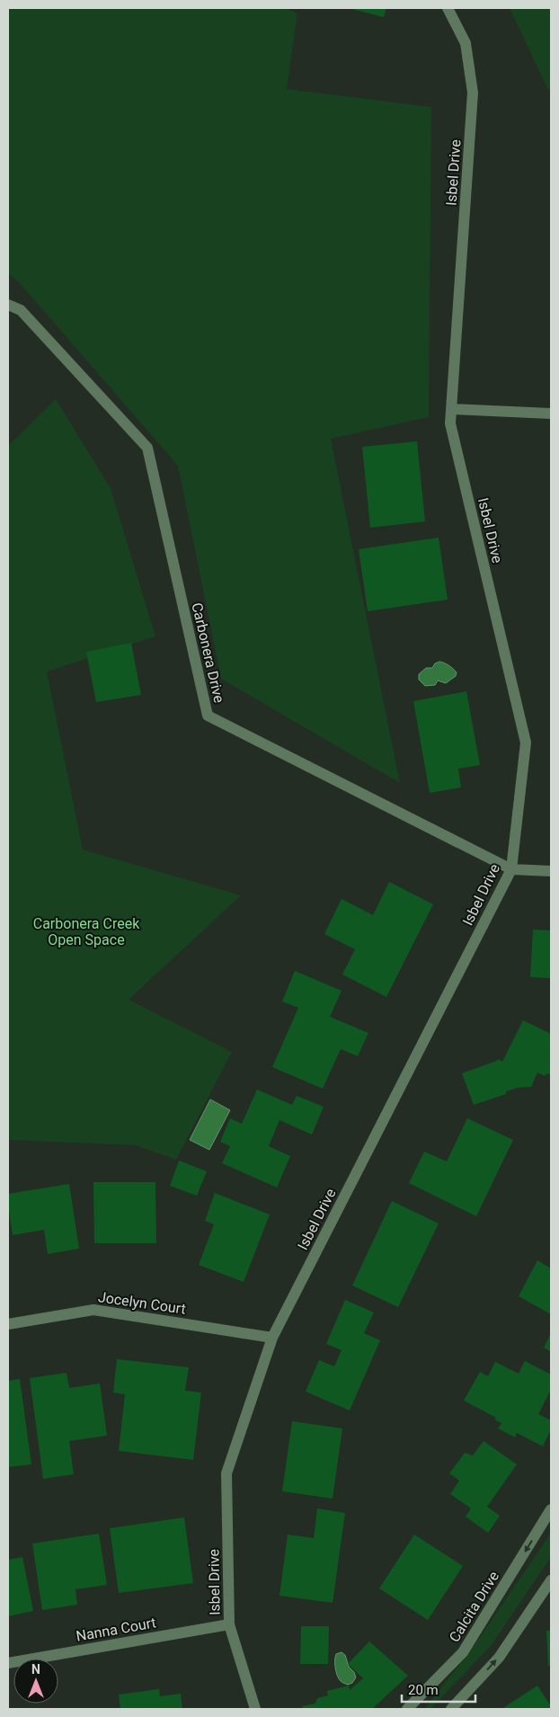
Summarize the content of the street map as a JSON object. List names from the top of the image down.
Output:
{
  "streets": {
    "street": [
      "Isbel Drive",
      "Carbonera Drive",
      "Jocelyn Court",
      "Calcita Drive",
      "Nanna Court"
    ]
  },
  "crossings": [
    ["Isbel Drive", "Carbonera Drive"],
    ["Isbel Drive", "Jocelyn Court"],
    ["Isbel Drive", "Nanna Court"]
  ],
  "parks": ["Carbonera Creek Open Space"],
  "scale_bar": "20 m",
  "north": "top"
}
